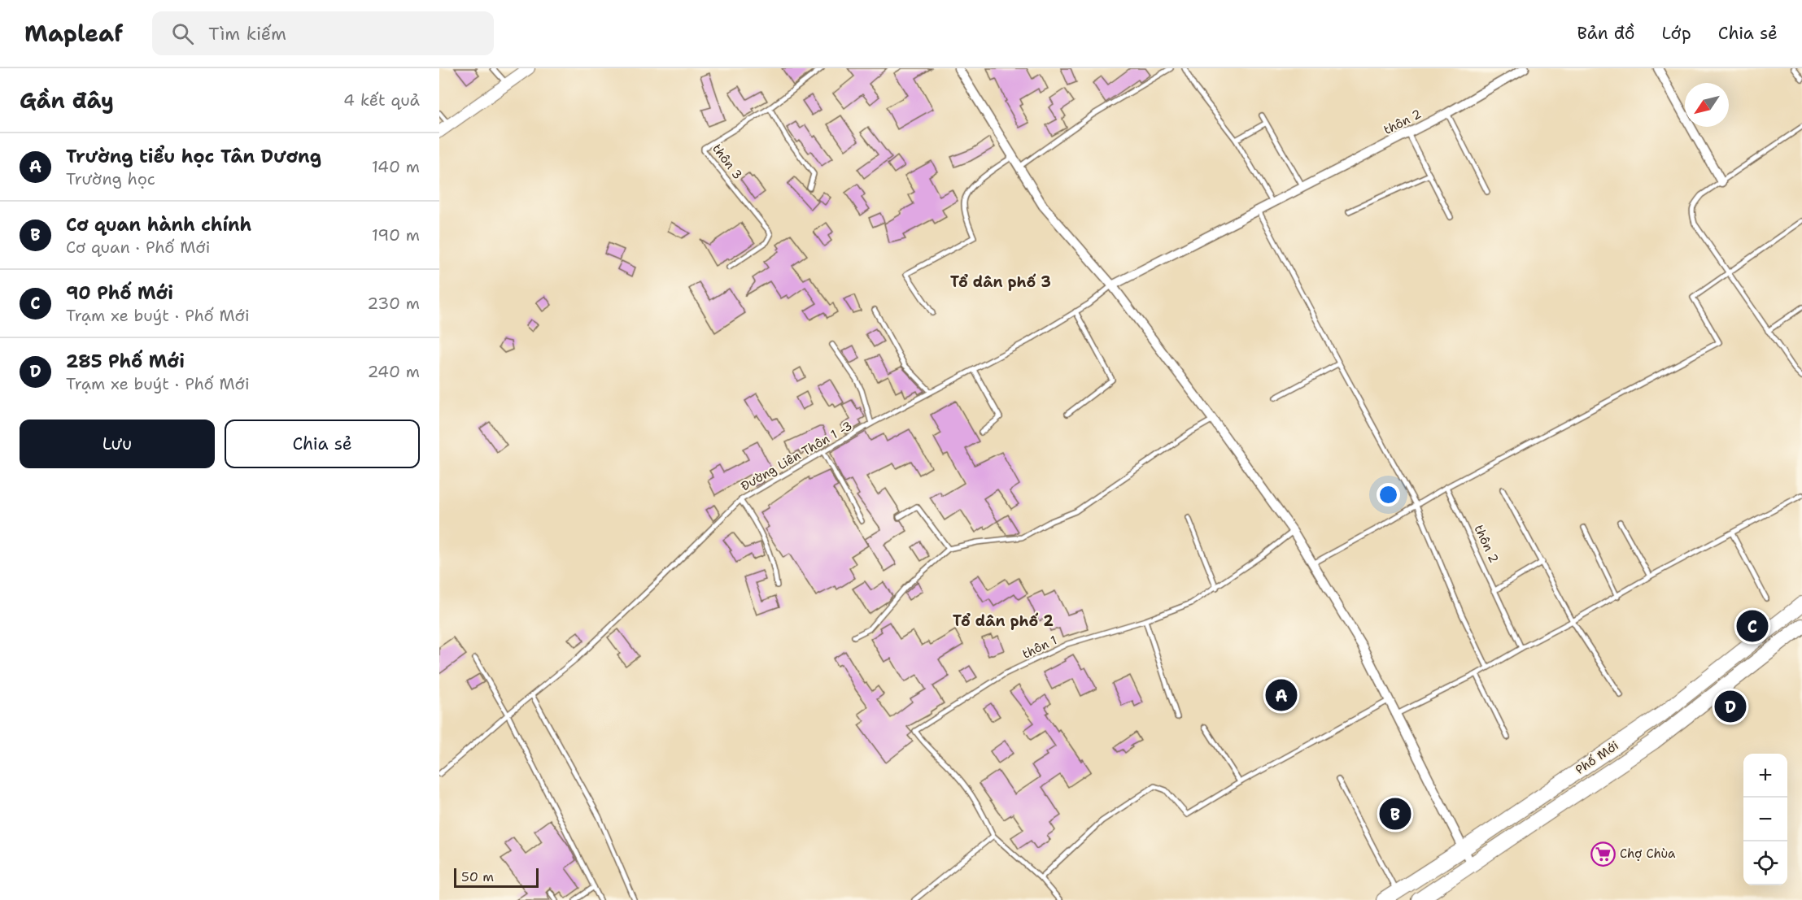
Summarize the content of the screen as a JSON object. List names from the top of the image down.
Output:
{
  "streets": {
    "main road": ["Phố Mới"],
    "street": ["thôn 2"],
    "lane": ["thôn 3", "Đường Liên Thôn 1 -3", "thôn 1"]
  },
  "crossings": [
    ["thôn 2", "Đường Liên Thôn 1 -3"]
  ],
  "districts": ["Tổ dân phố 3", "Tổ dân phố 2"],
  "places": {
    "supermarket": ["Chợ Chùa"]
  },
  "scale_bar": "50 m",
  "north": "bottom left",
  "page": {
    "header": "Mapleaf",
    "search": "Tìm kiếm",
    "nav": ["Bản đồ", "Lớp", "Chia sẻ"],
    "heading": ["Gần đây", "4 kết quả"],
    "list": [
      {
        "mark": "A",
        "name": "Trường tiểu học Tân Dương",
        "note": "Trường học",
        "value": "140 m"
      },
      {
        "mark": "B",
        "name": "Cơ quan hành chính",
        "note": "Cơ quan · Phố Mới",
        "value": "190 m"
      },
      {
        "mark": "C",
        "name": "90 Phố Mới",
        "note": "Trạm xe buýt · Phố Mới",
        "value": "230 m"
      },
      {
        "mark": "D",
        "name": "285 Phố Mới",
        "note": "Trạm xe buýt · Phố Mới",
        "value": "240 m"
      }
    ],
    "buttons": ["Lưu", "Chia sẻ"],
    "pins": [
      "C",
      "A",
      "D",
      "B"
    ],
    "map_buttons": ["+", "−"],
    "scale": "50 m"
  }
}
